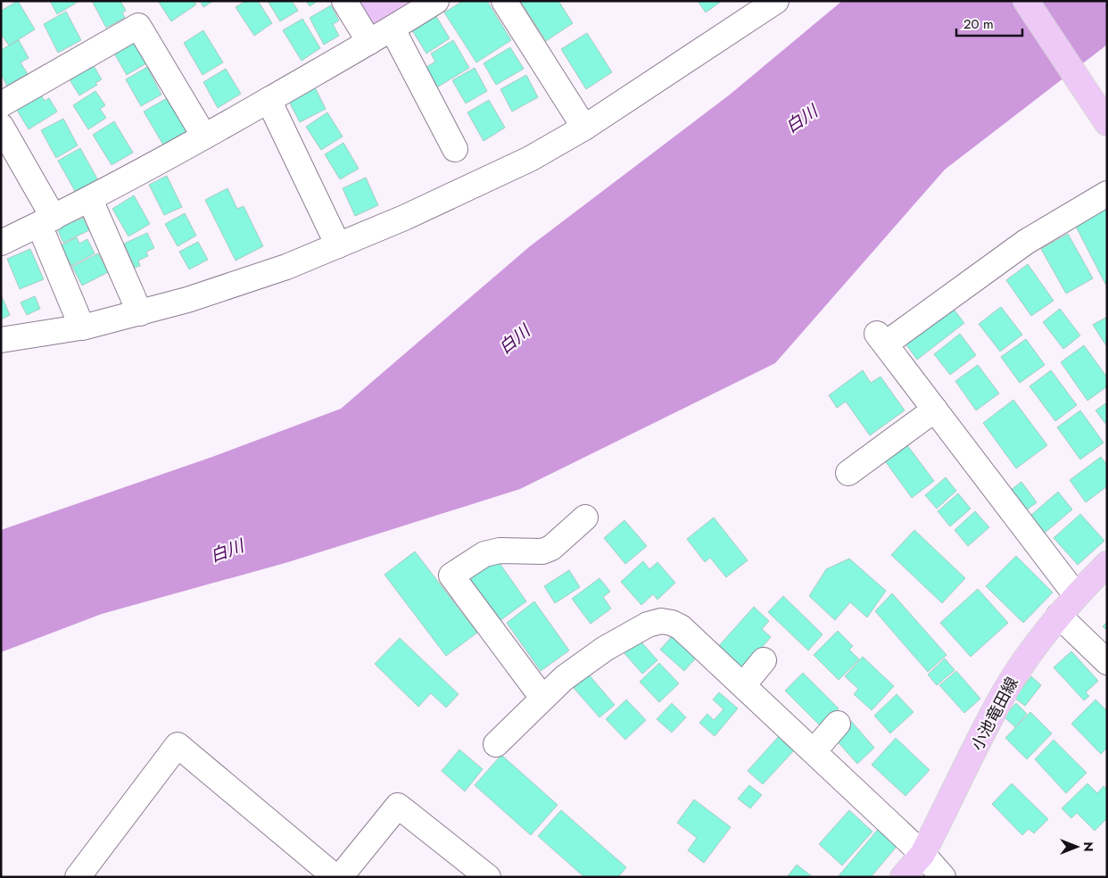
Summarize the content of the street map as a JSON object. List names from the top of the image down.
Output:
{
  "streets": {
    "main road": ["小池竜田線"]
  },
  "water": ["白川"],
  "scale_bar": "20 m",
  "north": "right"
}
